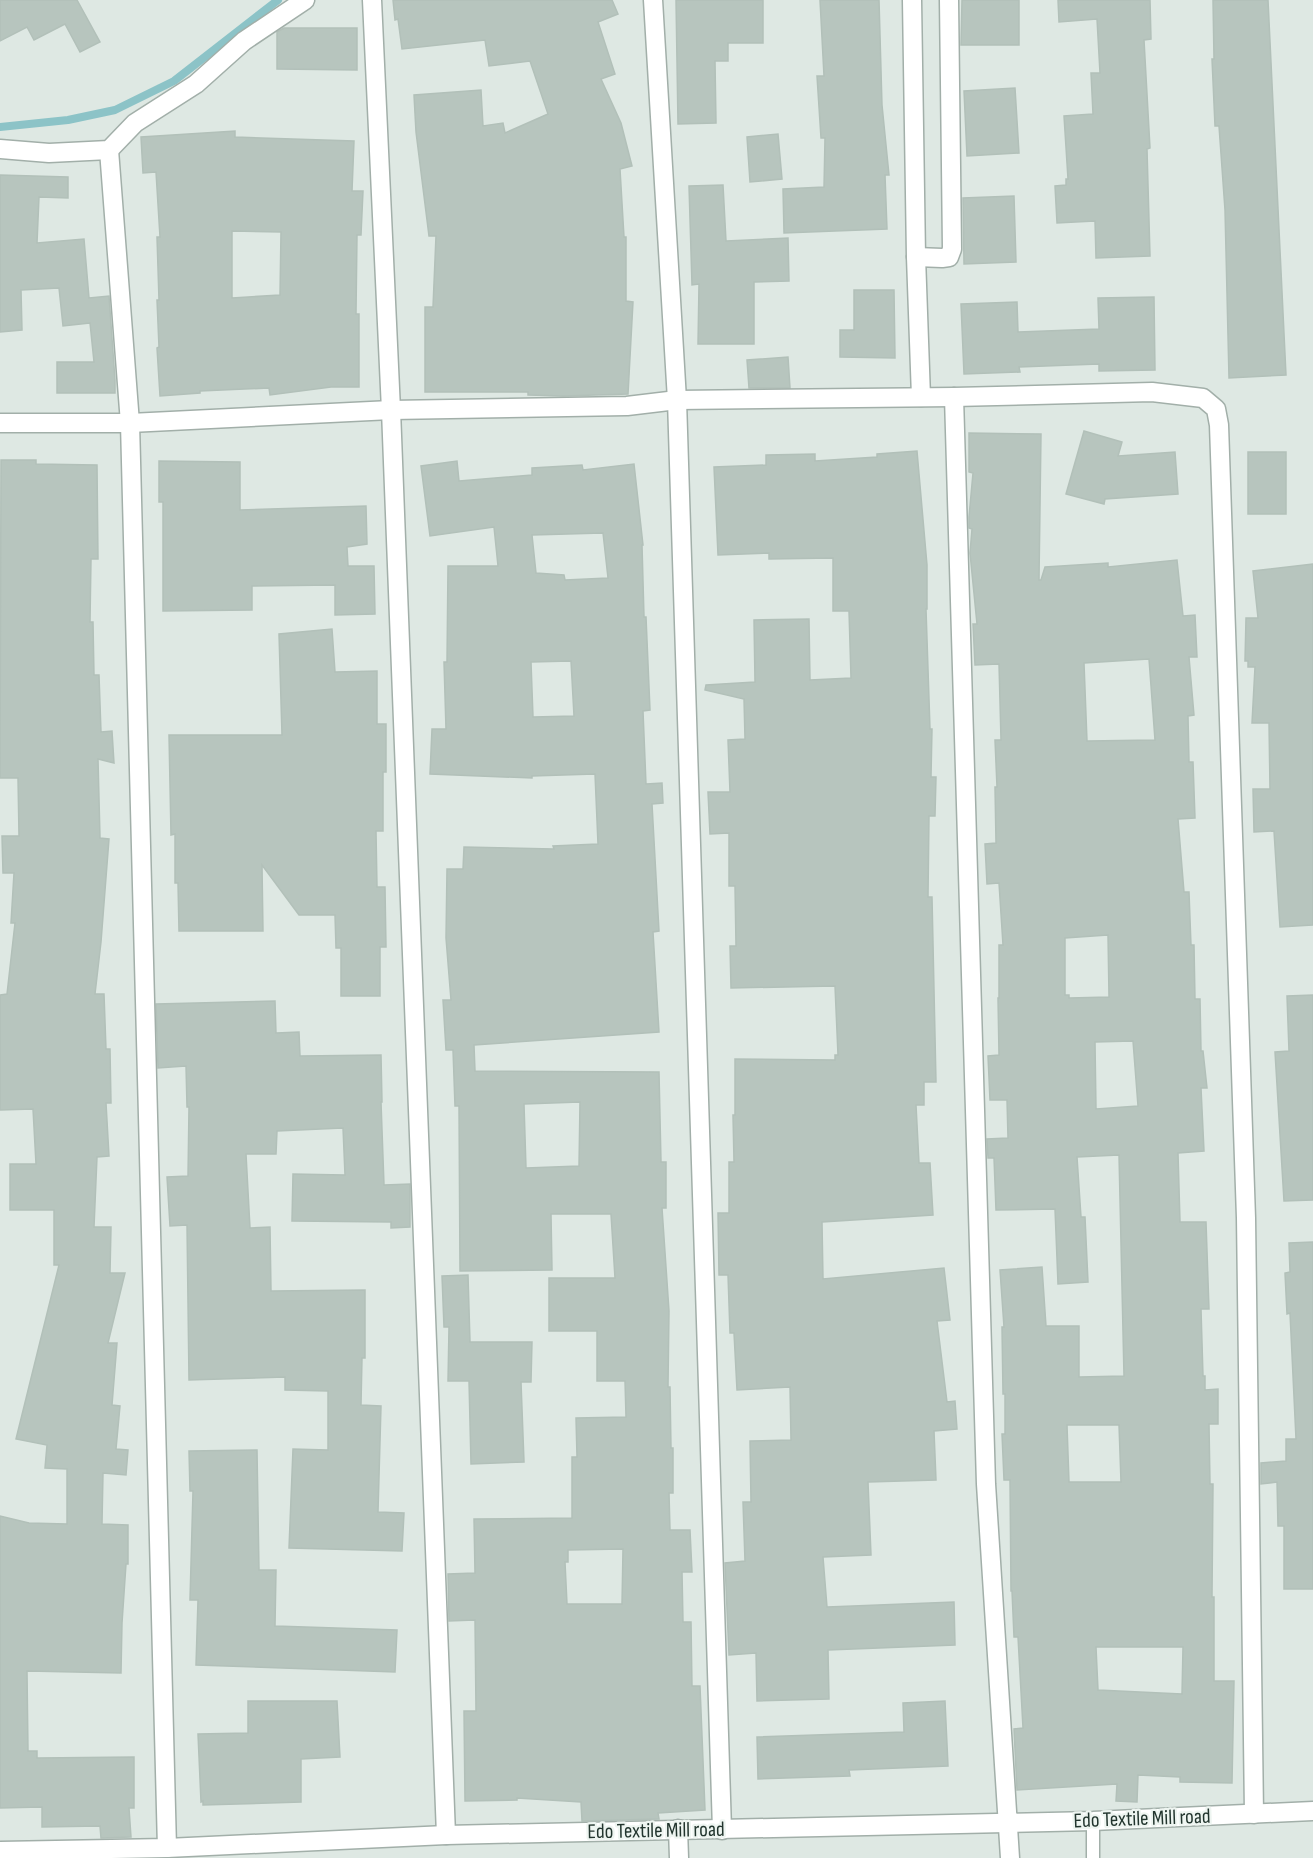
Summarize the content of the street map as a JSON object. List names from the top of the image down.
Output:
{
  "streets": {
    "street": ["Edo Textile Mill road"]
  }
}
